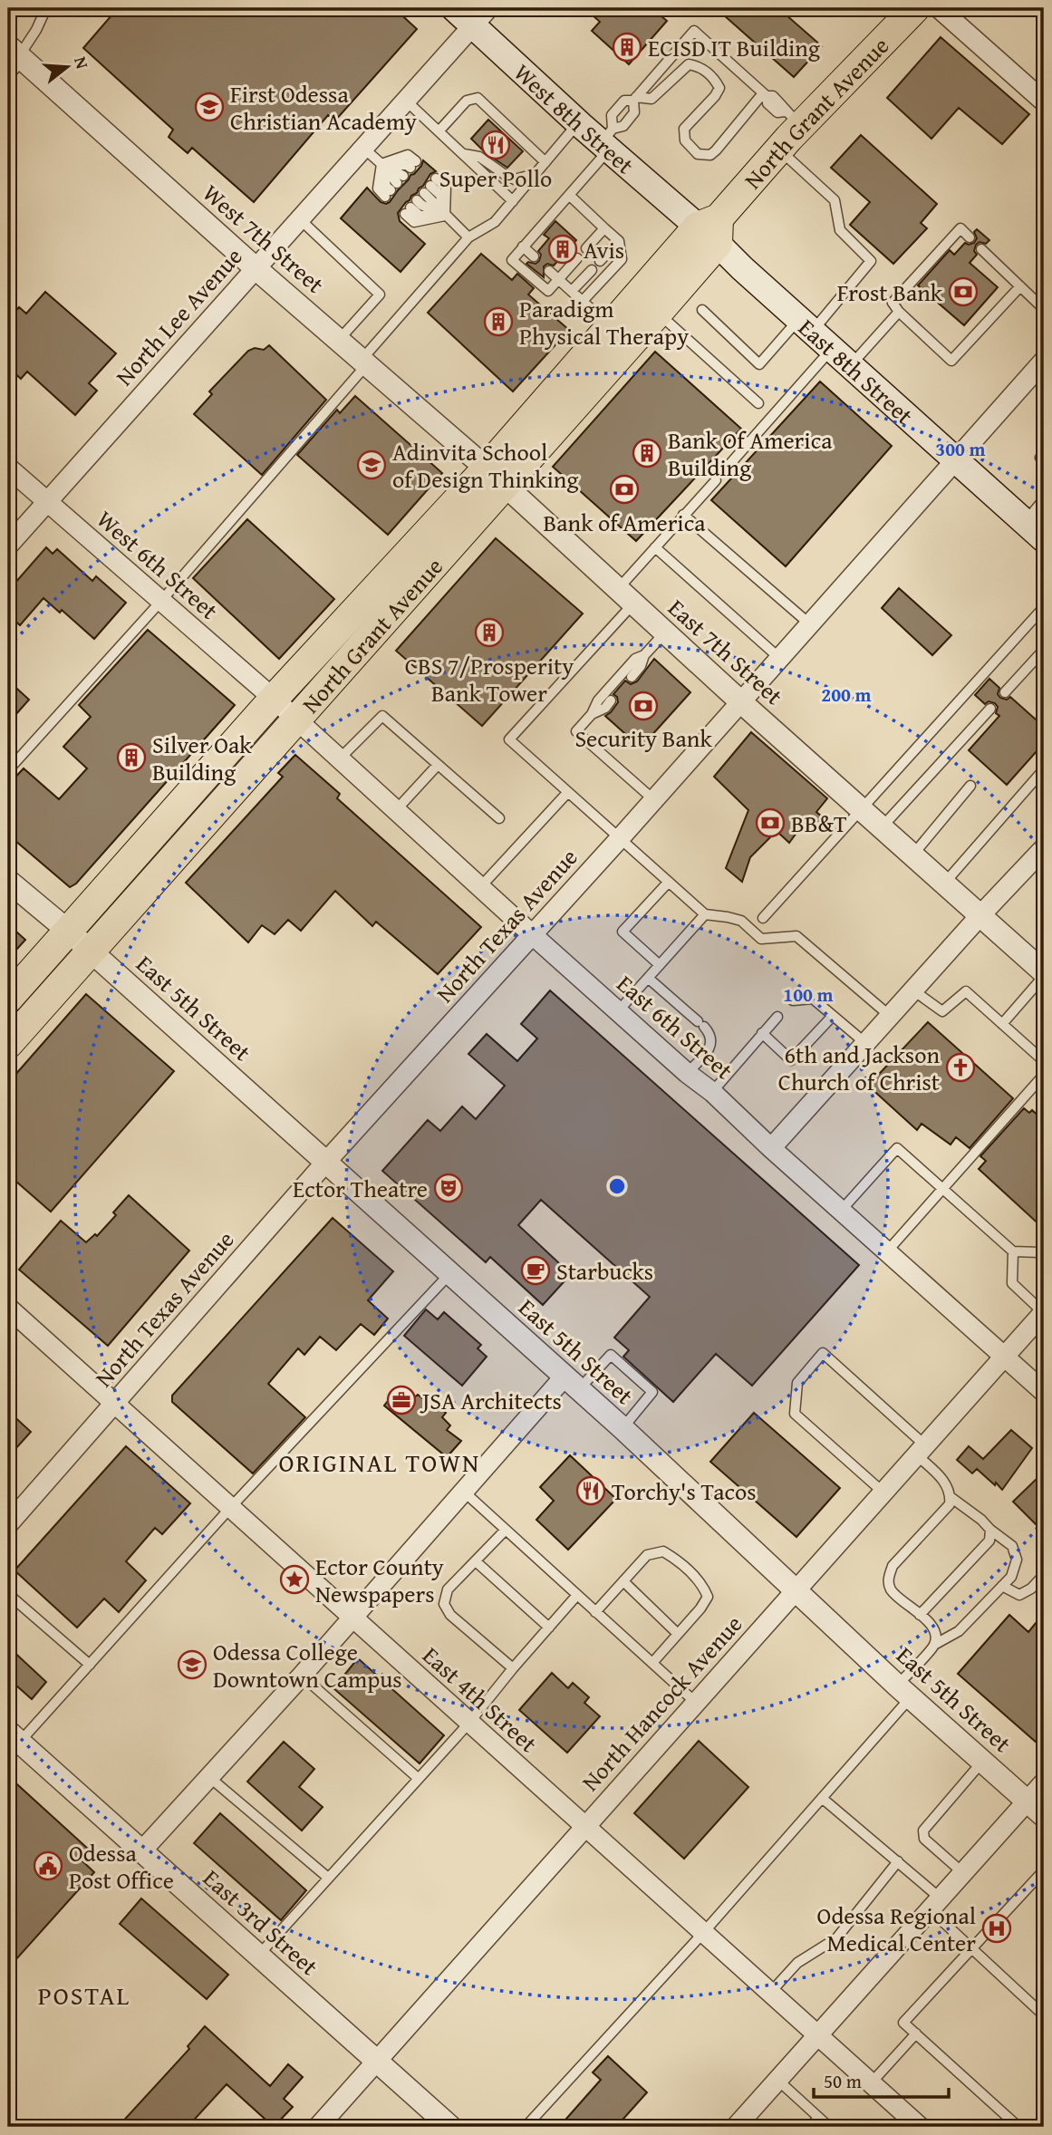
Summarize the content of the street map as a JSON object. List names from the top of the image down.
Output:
{
  "streets": {
    "main road": ["North Grant Avenue", "West 8th Street", "East 8th Street"],
    "street": [
      "West 7th Street",
      "North Lee Avenue",
      "West 6th Street",
      "East 7th Street",
      "North Texas Avenue",
      "East 5th Street",
      "East 6th Street",
      "East 4th Street",
      "North Hancock Avenue",
      "East 3rd Street"
    ]
  },
  "crossings": [
    ["North Grant Avenue", "West 8th Street"],
    ["North Grant Avenue", "West 7th Street"],
    ["North Grant Avenue", "East 8th Street"],
    ["North Grant Avenue", "West 6th Street"],
    ["North Grant Avenue", "East 7th Street"],
    ["North Grant Avenue", "East 5th Street"],
    ["North Grant Avenue", "East 6th Street"],
    ["West 8th Street", "North Lee Avenue"],
    ["West 8th Street", "East 8th Street"],
    ["West 7th Street", "North Lee Avenue"],
    ["West 7th Street", "East 7th Street"],
    ["North Lee Avenue", "West 6th Street"],
    ["East 8th Street", "North Texas Avenue"],
    ["West 6th Street", "East 6th Street"],
    ["East 7th Street", "North Texas Avenue"],
    ["North Texas Avenue", "East 5th Street"],
    ["North Texas Avenue", "East 6th Street"],
    ["North Texas Avenue", "East 4th Street"],
    ["East 5th Street", "North Hancock Avenue"],
    ["East 6th Street", "North Hancock Avenue"],
    ["East 4th Street", "North Hancock Avenue"],
    ["North Hancock Avenue", "East 3rd Street"]
  ],
  "districts": ["ORIGINAL TOWN", "POSTAL"],
  "places": {
    "building": [
      "ECISD IT Building",
      "Avis",
      "Paradigm Physical Therapy",
      "Bank Of America Building",
      "CBS 7/Prosperity Bank Tower",
      "Silver Oak Building"
    ],
    "school or university": ["First Odessa Christian Academy", "Adinvita School of Design Thinking", "Odessa College Downtown Campus"],
    "restaurant": ["Super Pollo", "Torchy's Tacos"],
    "bank": [
      "Frost Bank",
      "Bank of America",
      "Security Bank",
      "BB&T"
    ],
    "church": ["6th and Jackson Church of Christ"],
    "theatre": ["Ector Theatre"],
    "cafe": ["Starbucks"],
    "office": ["JSA Architects"],
    "place": ["Ector County Newspapers"],
    "public building": ["Odessa Post Office"],
    "hospital": ["Odessa Regional Medical Center"]
  },
  "scale_bar": "50 m",
  "north": "right",
  "rings": ["300 m", "200 m", "100 m"]
}
